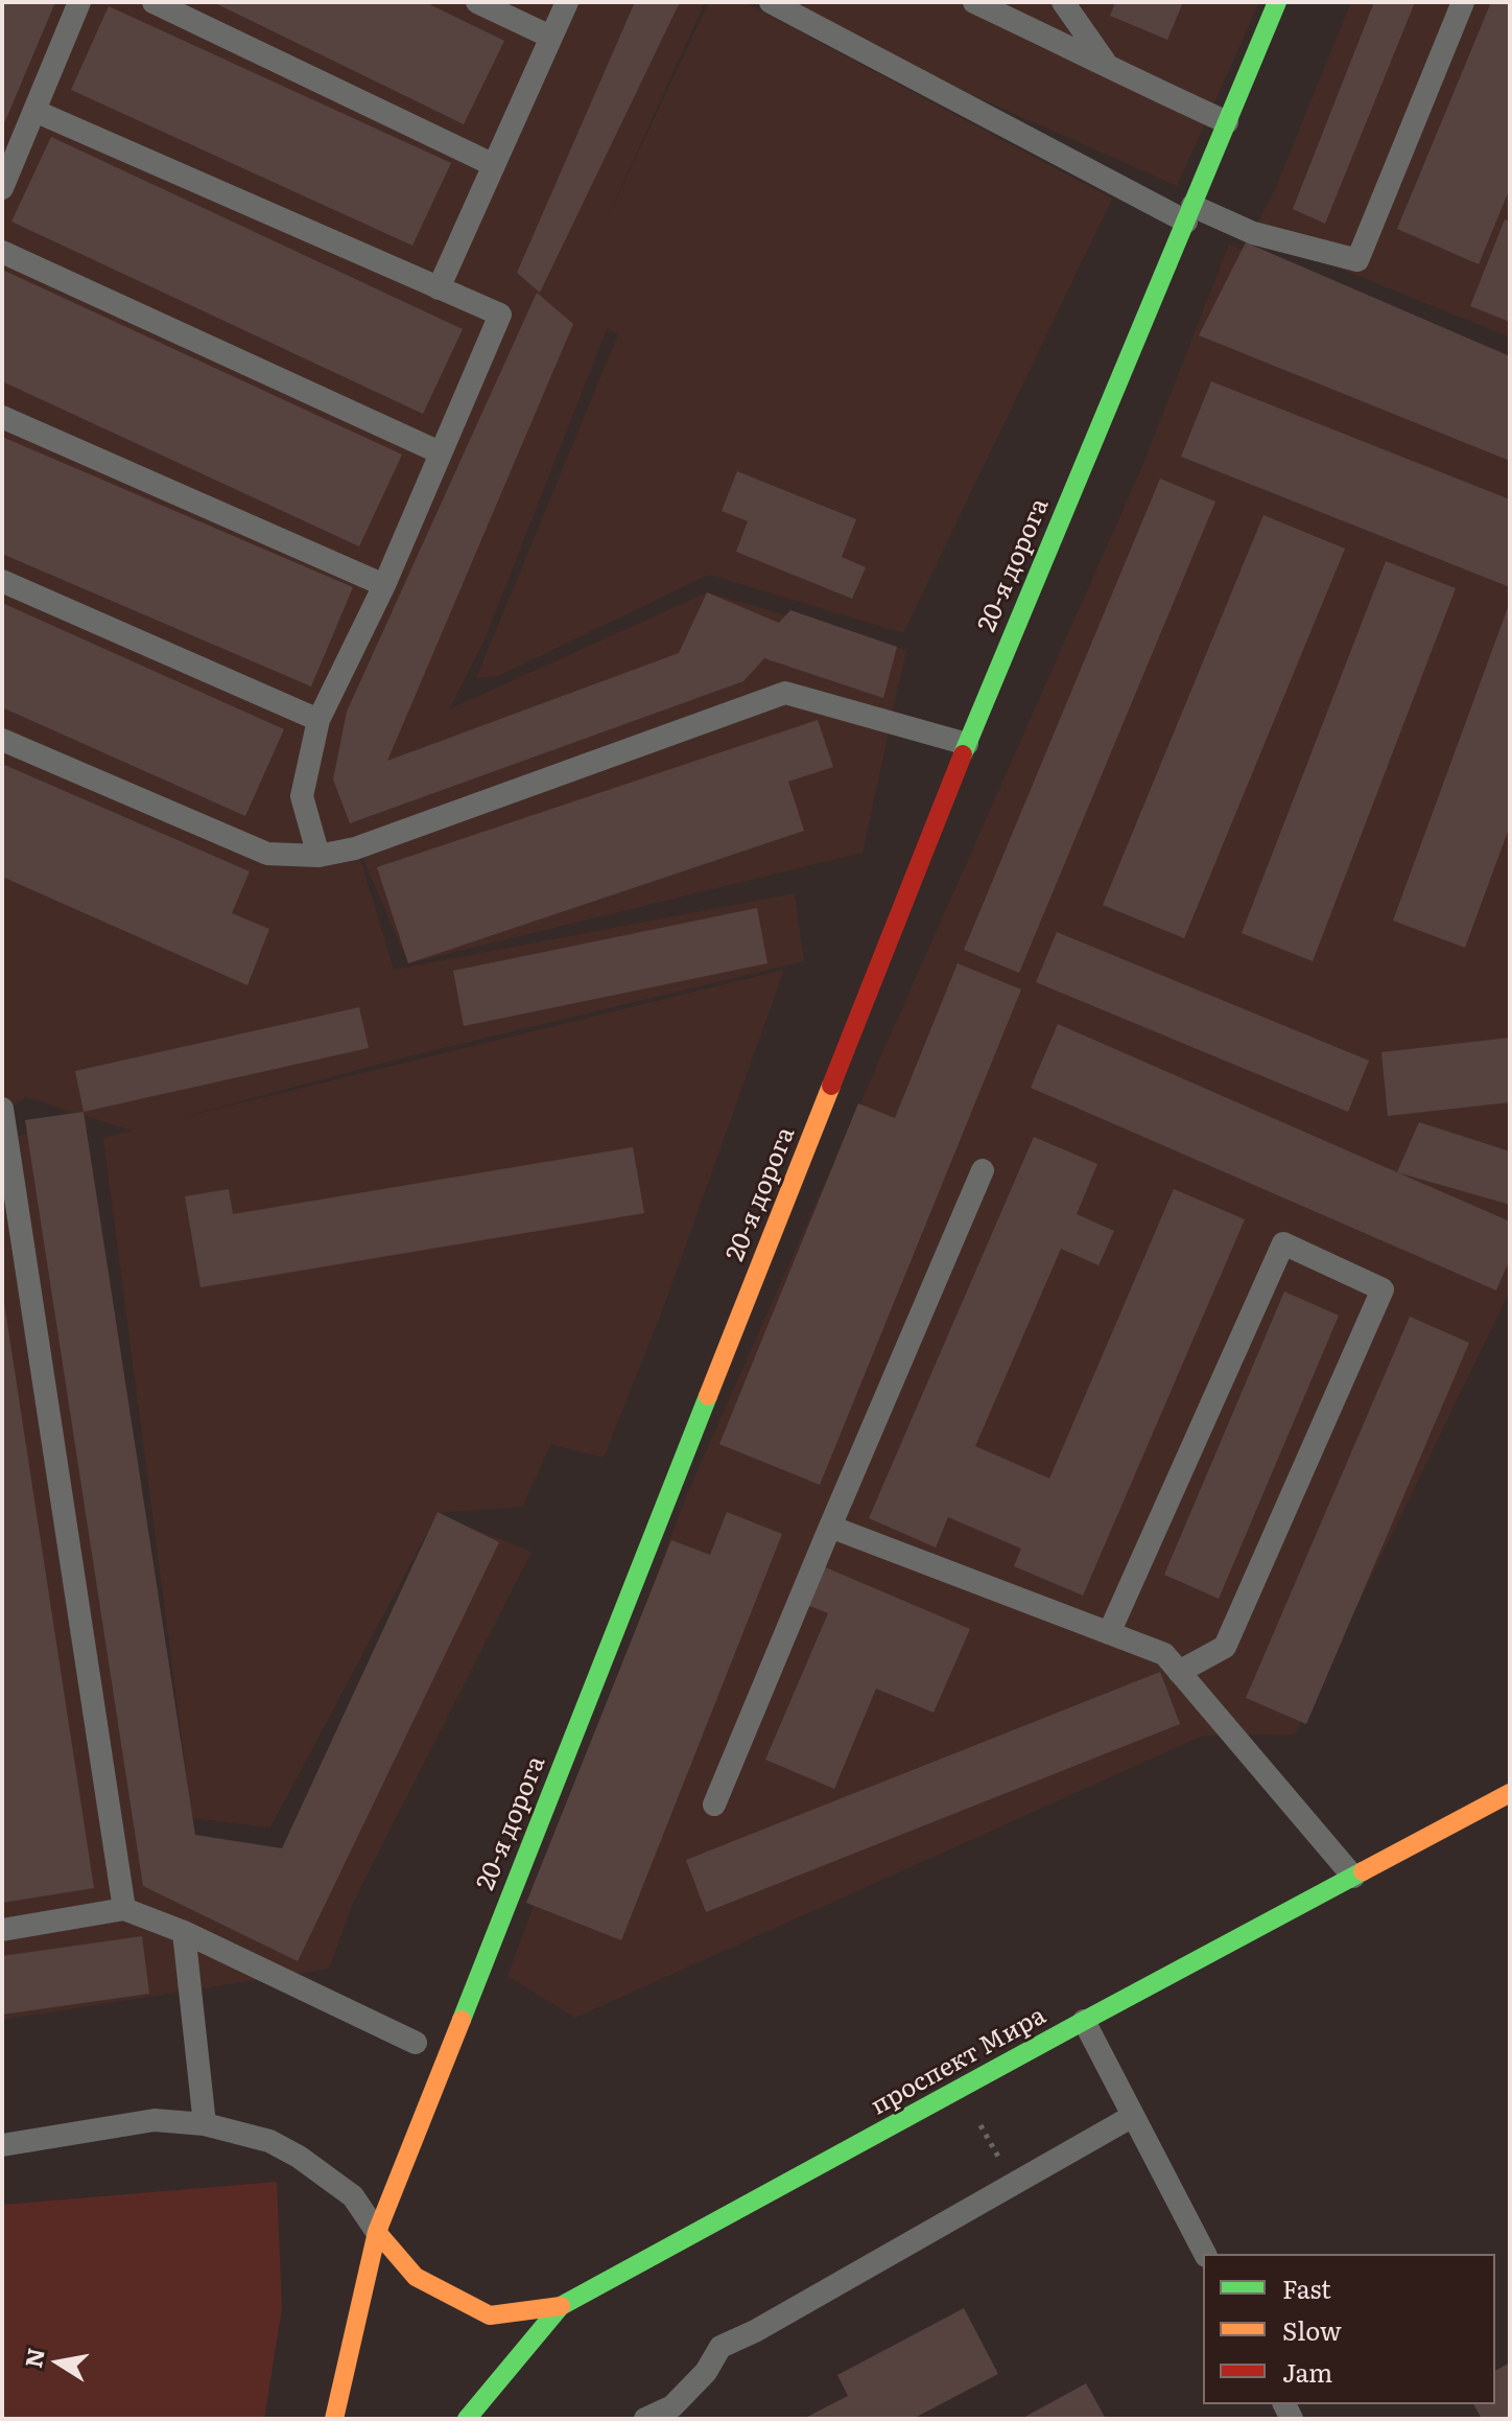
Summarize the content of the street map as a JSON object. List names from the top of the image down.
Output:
{
  "streets": {
    "main road": ["20-я дорога", "проспект Мира"]
  },
  "legend": ["Fast", "Slow", "Jam"],
  "north": "left"
}
